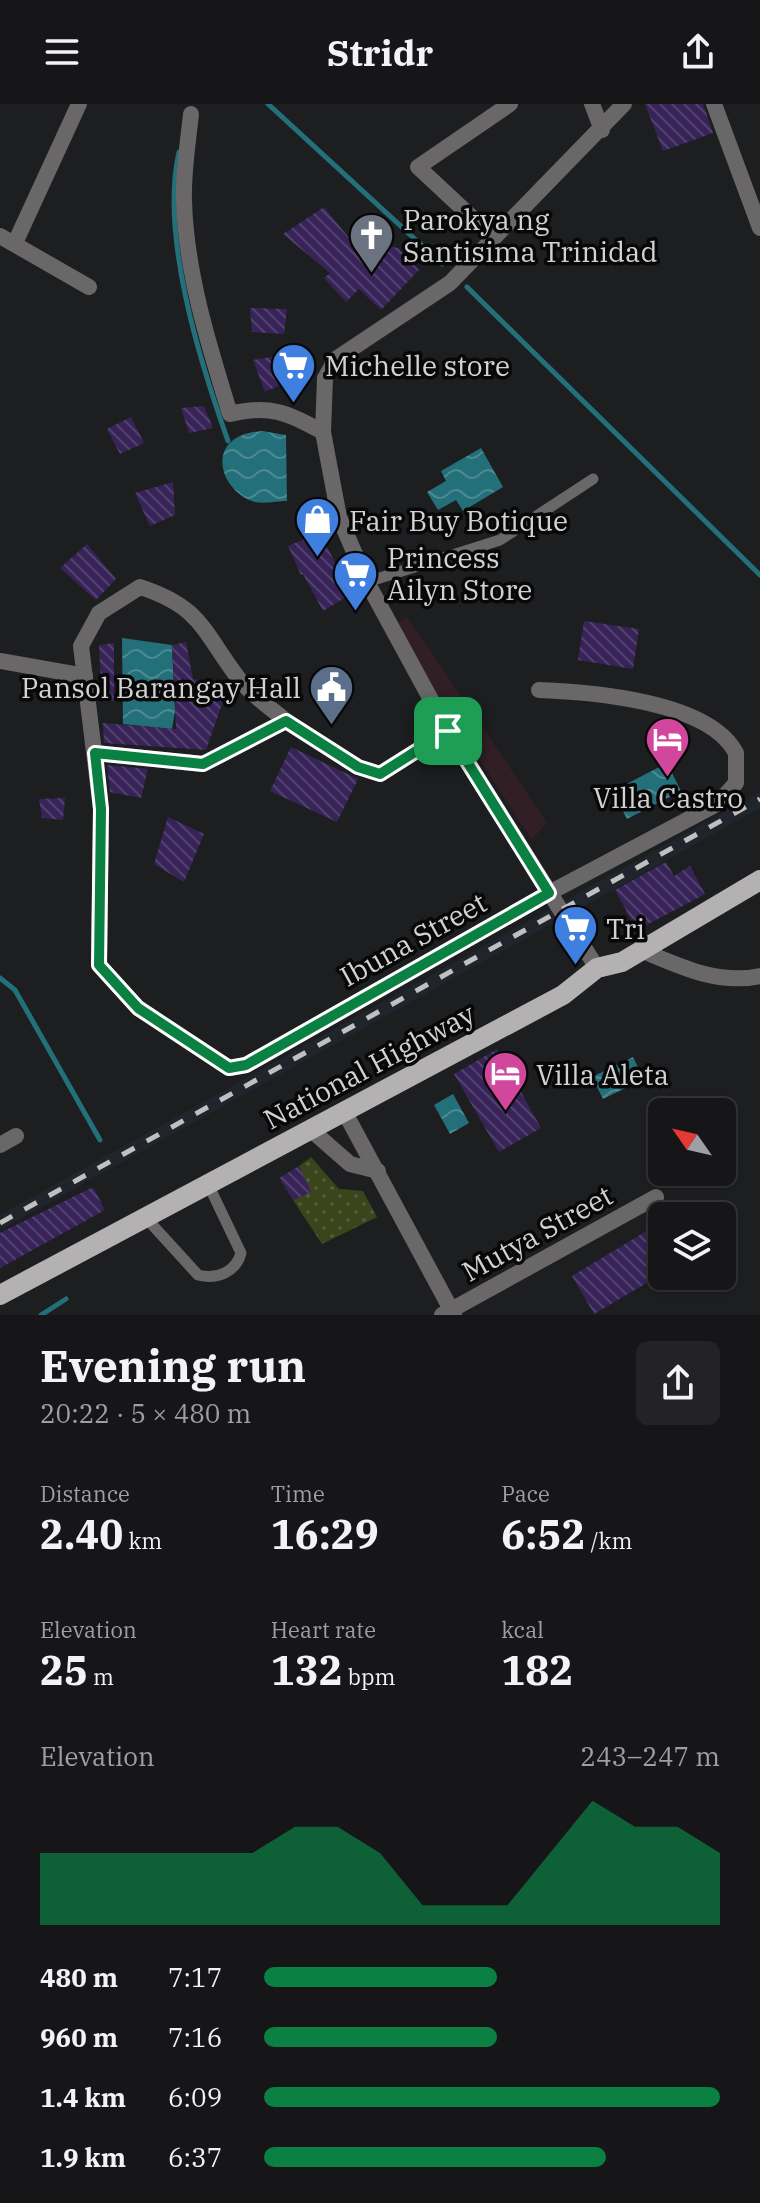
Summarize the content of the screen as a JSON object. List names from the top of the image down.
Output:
{
  "streets": {
    "main road": ["National Highway"],
    "street": ["Ibuna Street", "Mutya Street"]
  },
  "places": {
    "church": ["Parokya ng Santisima Trinidad"],
    "supermarket": ["Michelle store", "Princess Ailyn Store", "Tri"],
    "shop": ["Fair Buy Botique"],
    "public building": ["Pansol Barangay Hall"],
    "hotel": ["Villa Castro", "Villa Aleta"]
  },
  "north": "top left",
  "page": {
    "header": "Stridr",
    "heading": ["Evening run", "20:22 · 5 × 480 m"],
    "stats": [
      ["Distance", "2.40 km"],
      ["Time", "16:29"],
      ["Pace", "6:52 /km"],
      ["Elevation", "25 m"],
      ["Heart rate", "132 bpm"],
      ["kcal", "182"]
    ],
    "chart": ["Elevation", "243–247 m"],
    "list": [
      {
        "name": "480 m",
        "note": "7:17"
      },
      {
        "name": "960 m",
        "note": "7:16"
      },
      {
        "name": "1.4 km",
        "note": "6:09"
      },
      {
        "name": "1.9 km",
        "note": "6:37"
      }
    ]
  }
}
